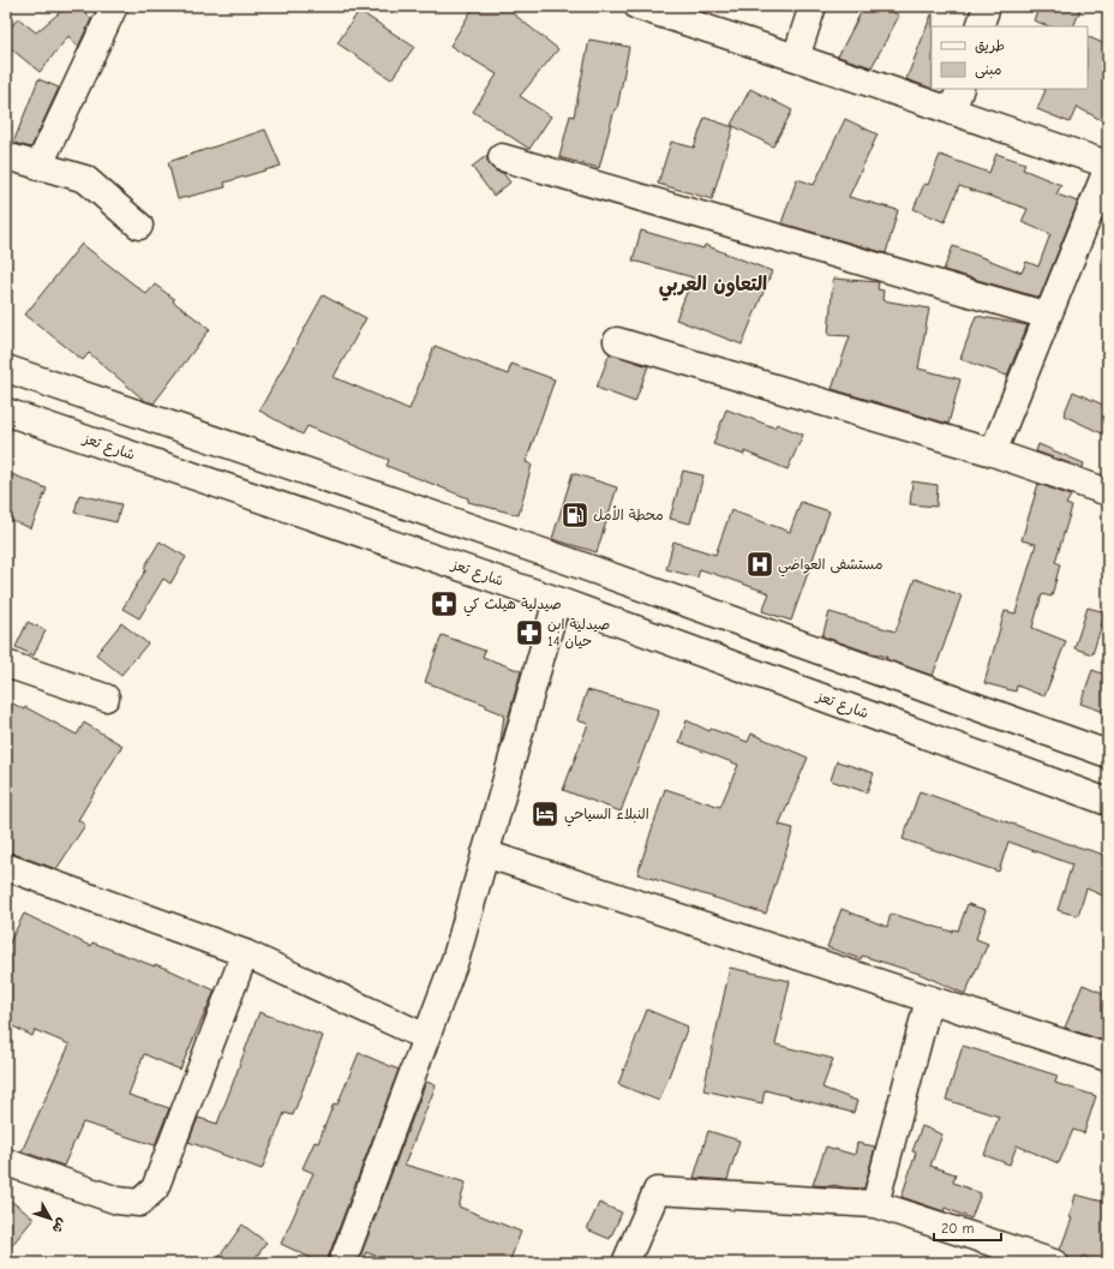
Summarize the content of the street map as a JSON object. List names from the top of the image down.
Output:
{
  "streets": {
    "main road": ["شارع تعز"]
  },
  "districts": ["التعاون العربي"],
  "places": {
    "fuel station": ["محطة الأمل"],
    "hospital": ["مستشفى العواضي"],
    "pharmacy": ["صيدلية هيلث كي", "صيدلية ابن حيان 14"],
    "hotel": ["النبلاء السياحي"]
  },
  "legend": ["طريق", "مبنى"],
  "scale_bar": "20 m",
  "north": "bottom right"
}
